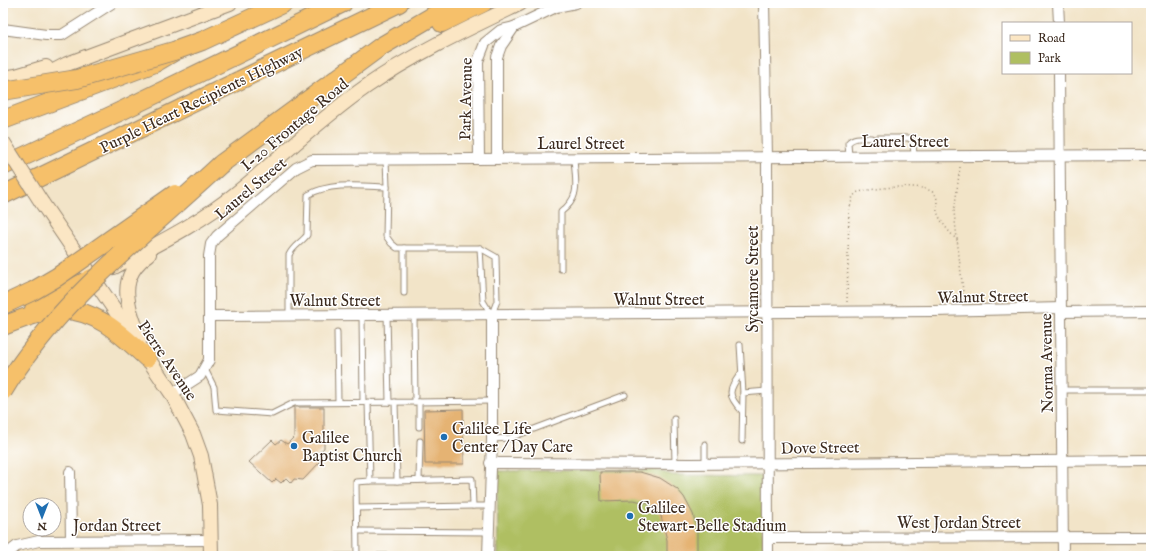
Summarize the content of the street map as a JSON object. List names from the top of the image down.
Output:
{
  "streets": {
    "highway": ["Purple Heart Recipients Highway"],
    "main road": ["I-20 Frontage Road", "Pierre Avenue"],
    "street": [
      "Park Avenue",
      "Laurel Street",
      "Sycamore Street",
      "Walnut Street",
      "Norma Avenue",
      "Dove Street",
      "West Jordan Street",
      "Jordan Street"
    ]
  },
  "crossings": [
    ["Park Avenue", "Laurel Street"],
    ["I-20 Frontage Road", "Pierre Avenue"],
    ["Laurel Street", "Sycamore Street"],
    ["Laurel Street", "Walnut Street"],
    ["Laurel Street", "Norma Avenue"],
    ["Sycamore Street", "Walnut Street"],
    ["Sycamore Street", "Dove Street"],
    ["Sycamore Street", "West Jordan Street"],
    ["Walnut Street", "Norma Avenue"],
    ["Pierre Avenue", "Jordan Street"],
    ["Norma Avenue", "Dove Street"],
    ["Norma Avenue", "West Jordan Street"]
  ],
  "places": ["Galilee Life Center / Day Care", "Galilee Baptist Church", "Galilee Stewart-Belle Stadium"],
  "legend": ["Road", "Park"],
  "north": "bottom"
}
